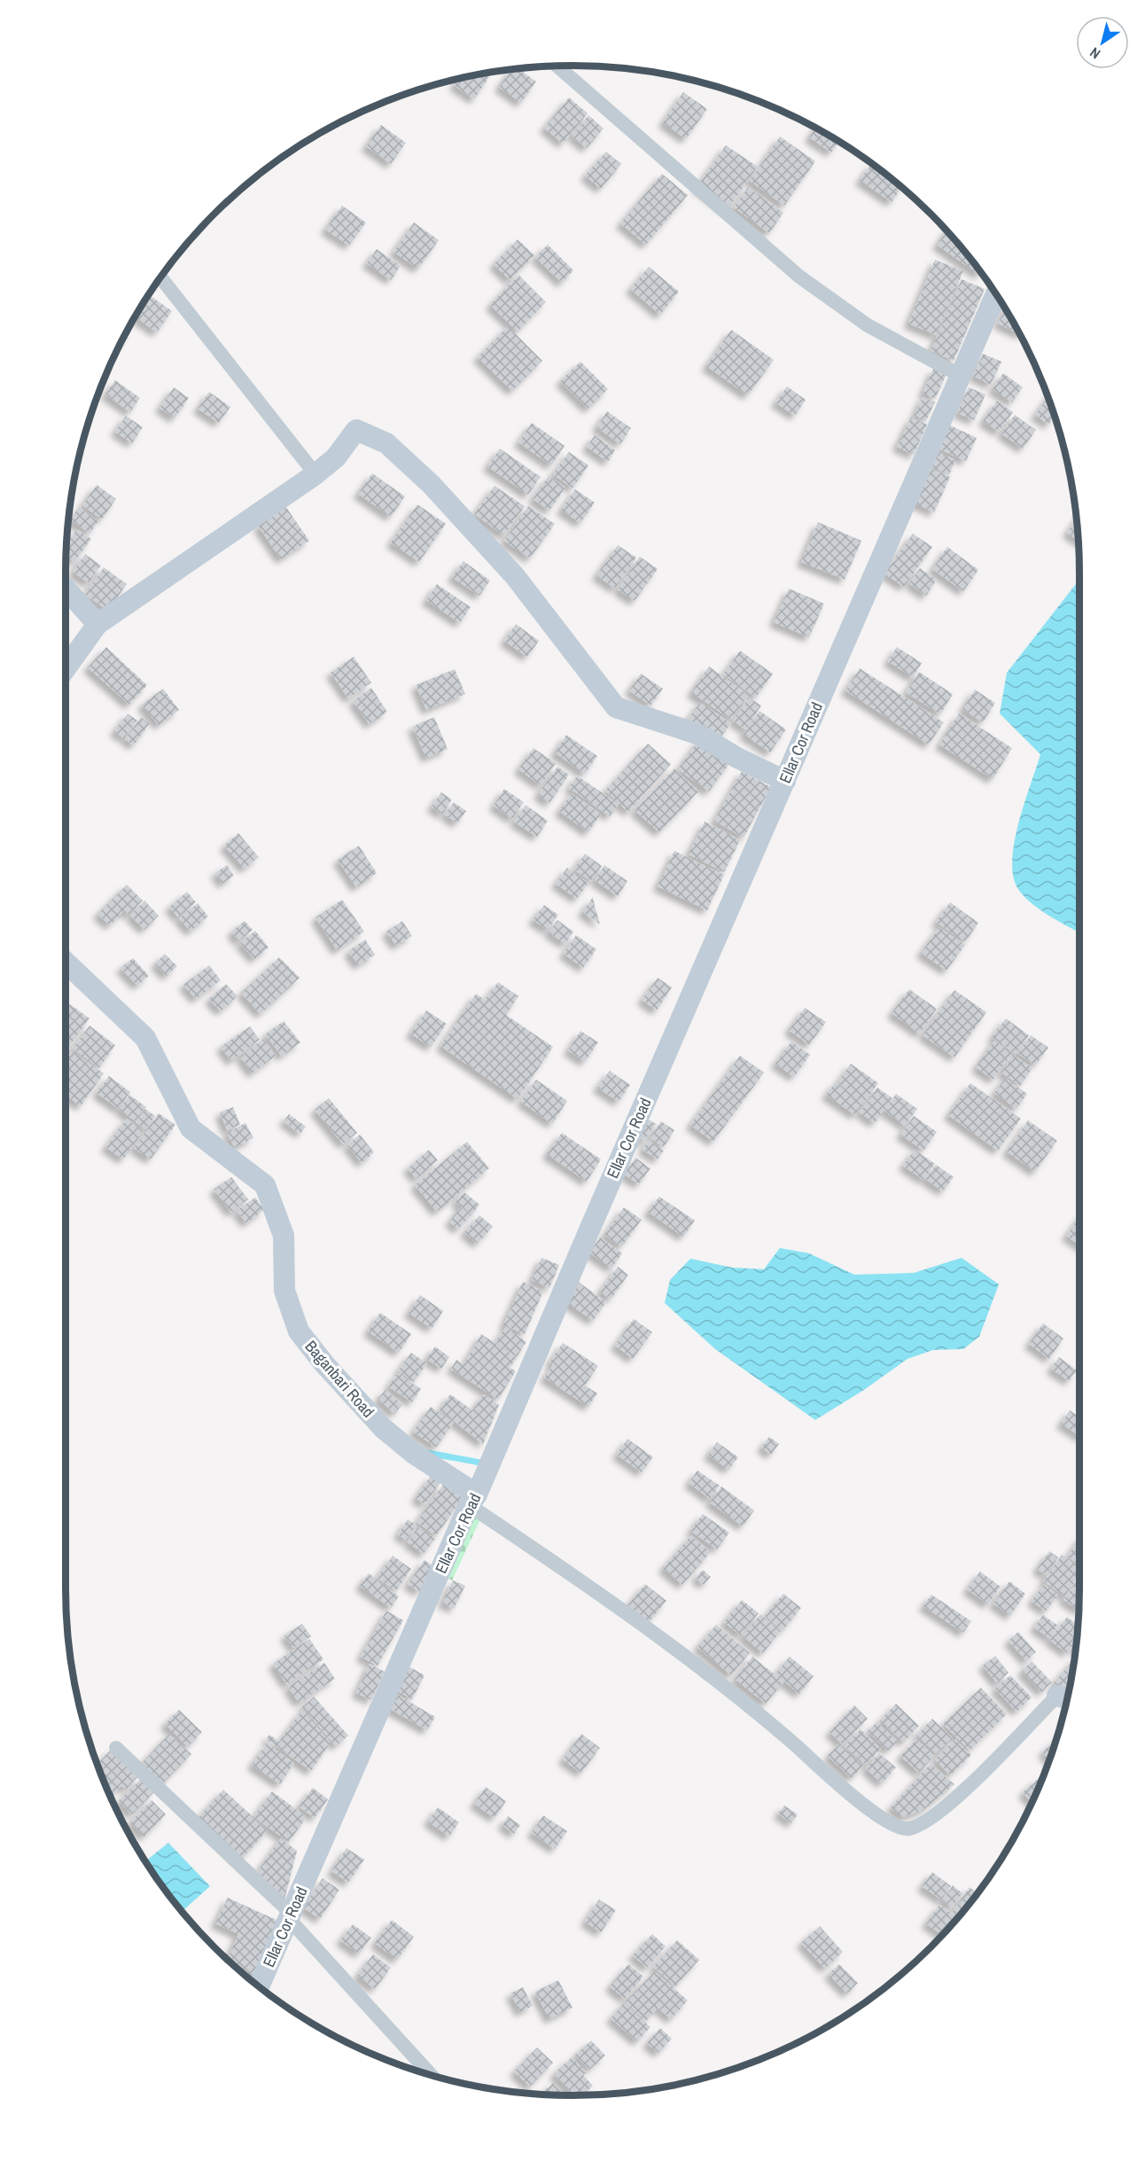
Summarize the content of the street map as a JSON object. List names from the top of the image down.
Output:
{
  "streets": {
    "main road": ["Ellar Cor Road", "Baganbari Road"]
  },
  "crossings": [
    ["Ellar Cor Road", "Baganbari Road"]
  ],
  "north": "bottom left"
}
